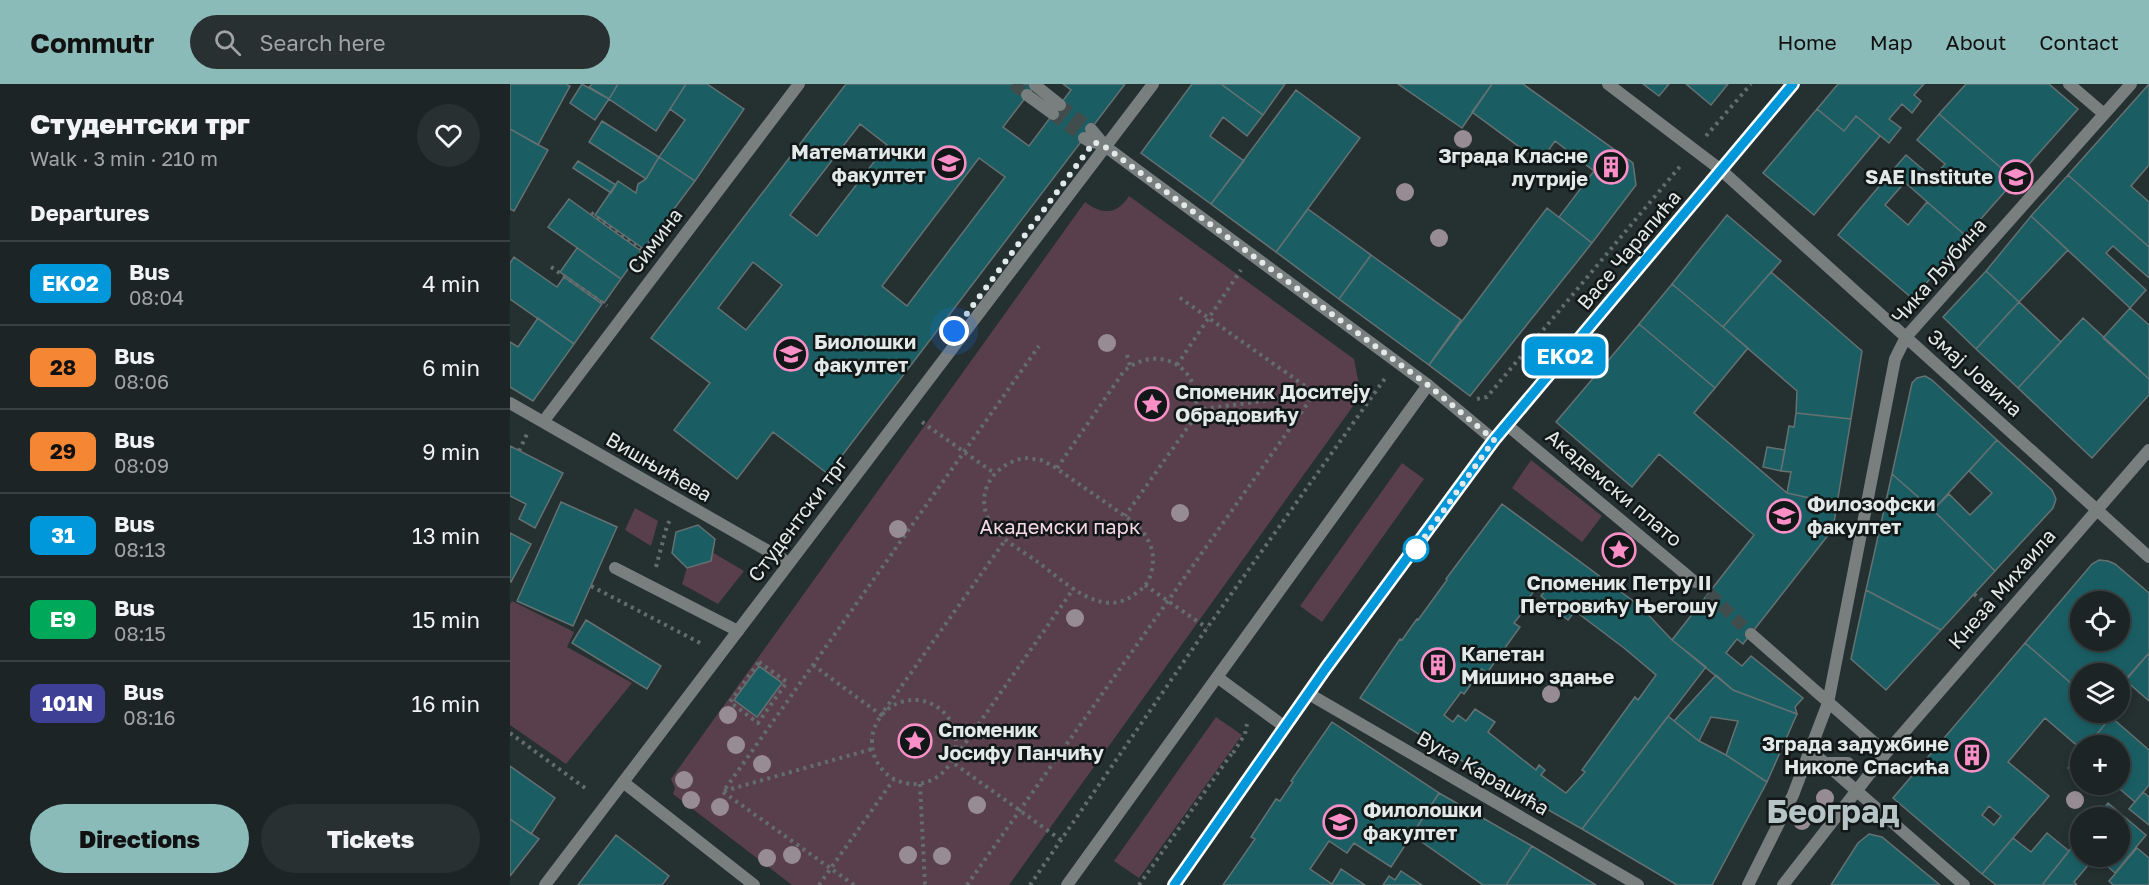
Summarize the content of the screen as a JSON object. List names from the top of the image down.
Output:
{
  "streets": {
    "street": [
      "Симина",
      "Васе Чарапића",
      "Чика Љубина",
      "Змај Јовина",
      "Вишњићева",
      "Академски плато",
      "Студентски трг",
      "Кнеза Михаила",
      "Вука Караџића"
    ]
  },
  "crossings": [
    ["Симина", "Вишњићева"],
    ["Васе Чарапића", "Змај Јовина"],
    ["Васе Чарапића", "Академски плато"],
    ["Чика Љубина", "Змај Јовина"],
    ["Змај Јовина", "Кнеза Михаила"],
    ["Вишњићева", "Студентски трг"]
  ],
  "districts": ["Београд"],
  "parks": ["Академски парк"],
  "places": {
    "school or university": [
      "Математички факултет",
      "SAE Institute",
      "Биолошки факултет",
      "Филозофски факултет",
      "Филолошки факултет"
    ],
    "building": ["Зграда Класне лутрије", "Капетан Мишино здање", "Зграда задужбине Николе Спасића"],
    "place": ["Споменик Доситеју Обрадовићу", "Споменик Петру II Петровићу Његошу", "Споменик Јосифу Панчићу"]
  },
  "lines": ["bus line EKO2"],
  "page": {
    "header": "Commutr",
    "search": "Search here",
    "nav": [
      "Home",
      "Map",
      "About",
      "Contact"
    ],
    "heading": [
      ["Студентски трг", "Walk · 3 min · 210 m"],
      "Departures"
    ],
    "on_map": "EKO2",
    "list": [
      {
        "mark": "EKO2",
        "name": "Bus",
        "note": "08:04",
        "value": "4 min"
      },
      {
        "mark": "28",
        "name": "Bus",
        "note": "08:06",
        "value": "6 min"
      },
      {
        "mark": "29",
        "name": "Bus",
        "note": "08:09",
        "value": "9 min"
      },
      {
        "mark": "31",
        "name": "Bus",
        "note": "08:13",
        "value": "13 min"
      },
      {
        "mark": "E9",
        "name": "Bus",
        "note": "08:15",
        "value": "15 min"
      },
      {
        "mark": "101N",
        "name": "Bus",
        "note": "08:16",
        "value": "16 min"
      }
    ],
    "map_buttons": ["+", "−"],
    "buttons": ["Directions", "Tickets"]
  }
}
